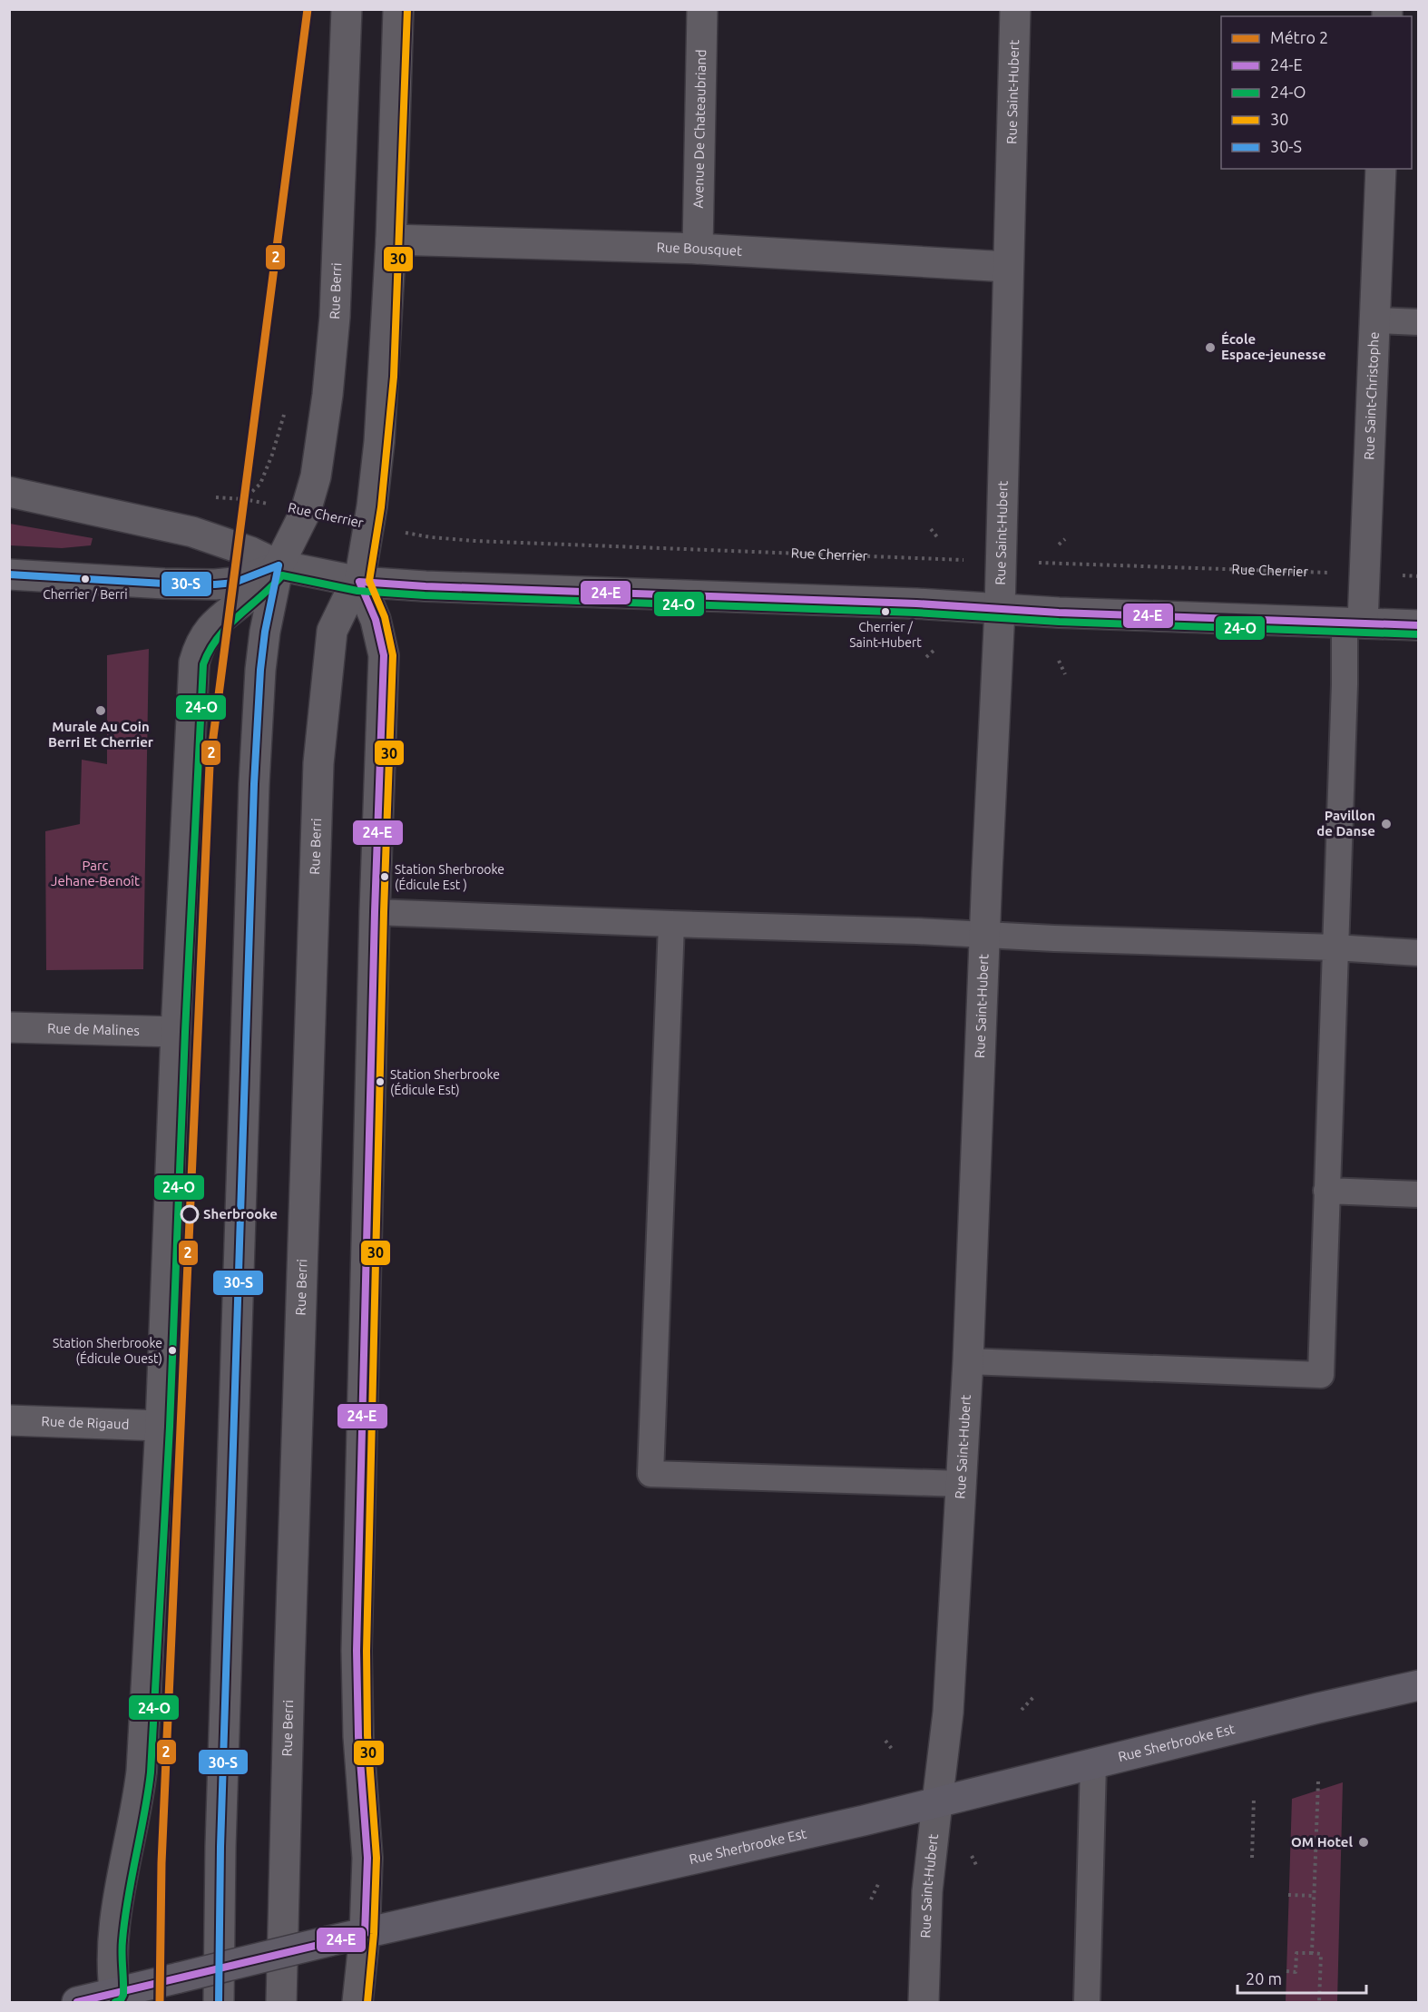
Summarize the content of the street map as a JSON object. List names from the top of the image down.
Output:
{
  "streets": {
    "main road": ["Rue Sherbrooke Est"],
    "street": [
      "Rue Saint-Hubert",
      "Avenue De Chateaubriand",
      "Rue Bousquet",
      "Rue Berri",
      "Rue Saint-Christophe",
      "Rue de Malines",
      "Rue de Rigaud"
    ],
    "path": ["Rue Cherrier"]
  },
  "crossings": [
    ["Rue Saint-Hubert", "Rue Bousquet"],
    ["Rue Saint-Hubert", "Rue Cherrier"],
    ["Rue Saint-Hubert", "Rue Sherbrooke Est"],
    ["Avenue De Chateaubriand", "Rue Bousquet"],
    ["Rue Bousquet", "Rue Berri"],
    ["Rue Berri", "Rue Cherrier"],
    ["Rue Berri", "Rue de Malines"],
    ["Rue Berri", "Rue de Rigaud"],
    ["Rue Berri", "Rue Sherbrooke Est"],
    ["Rue Saint-Christophe", "Rue Cherrier"]
  ],
  "parks": ["Parc Jehane-Benoît"],
  "places": [
    "École Espace-jeunesse",
    "Cherrier / Berri",
    "Cherrier / Saint-Hubert",
    "Murale Au Coin Berri Et Cherrier",
    "Pavillon de Danse",
    "Station Sherbrooke (Édicule Est )",
    "Station Sherbrooke (Édicule Est)",
    "Sherbrooke",
    "Station Sherbrooke (Édicule Ouest)",
    "OM Hotel"
  ],
  "lines": [
    "metro line 2",
    "transit line 30",
    "transit line 30-S",
    "transit line 24-O",
    "transit line 24-E"
  ],
  "legend": [
    "Métro 2",
    "24-E",
    "24-O",
    "30",
    "30-S"
  ],
  "scale_bar": "20 m"
}
